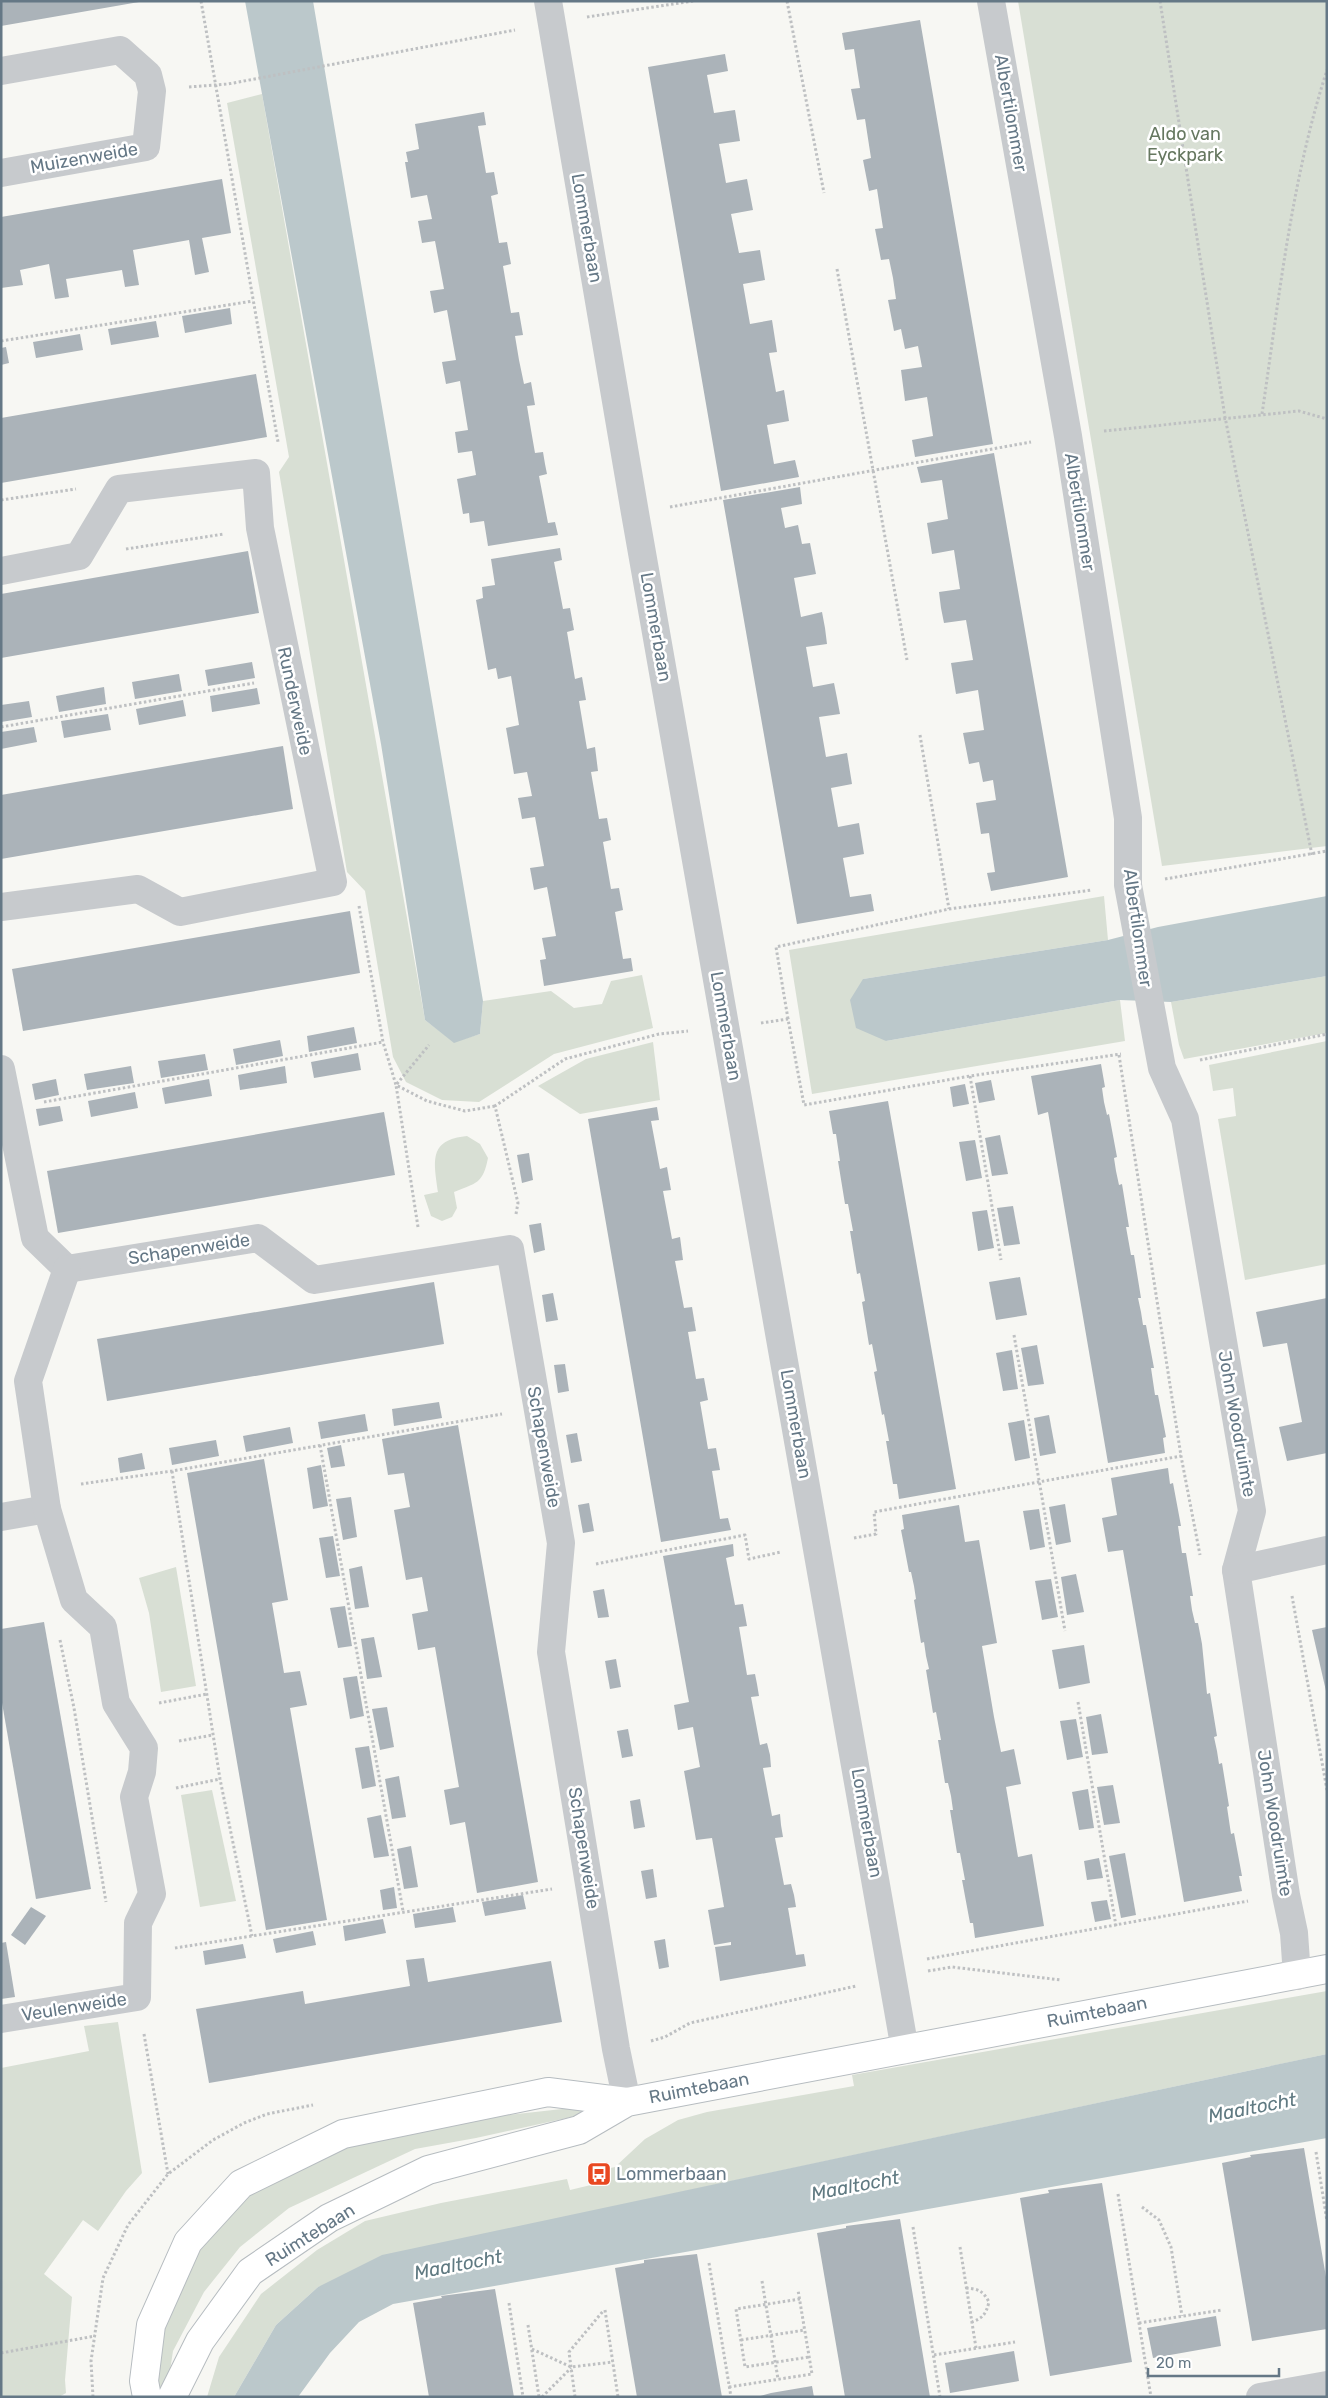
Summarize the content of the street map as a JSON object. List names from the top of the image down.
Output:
{
  "streets": {
    "street": [
      "Albertilommer",
      "Muizenweide",
      "Lommerbaan",
      "Runderweide",
      "Schapenweide",
      "John Woodruimte",
      "Veulenweide",
      "Ruimtebaan"
    ]
  },
  "crossings": [
    ["Albertilommer", "John Woodruimte"],
    ["Lommerbaan", "Ruimtebaan"],
    ["Schapenweide", "Ruimtebaan"],
    ["John Woodruimte", "Ruimtebaan"]
  ],
  "water": ["Maaltocht"],
  "parks": ["Aldo van Eyckpark"],
  "places": {
    "bus stop": ["Lommerbaan"]
  },
  "scale_bar": "20 m"
}
